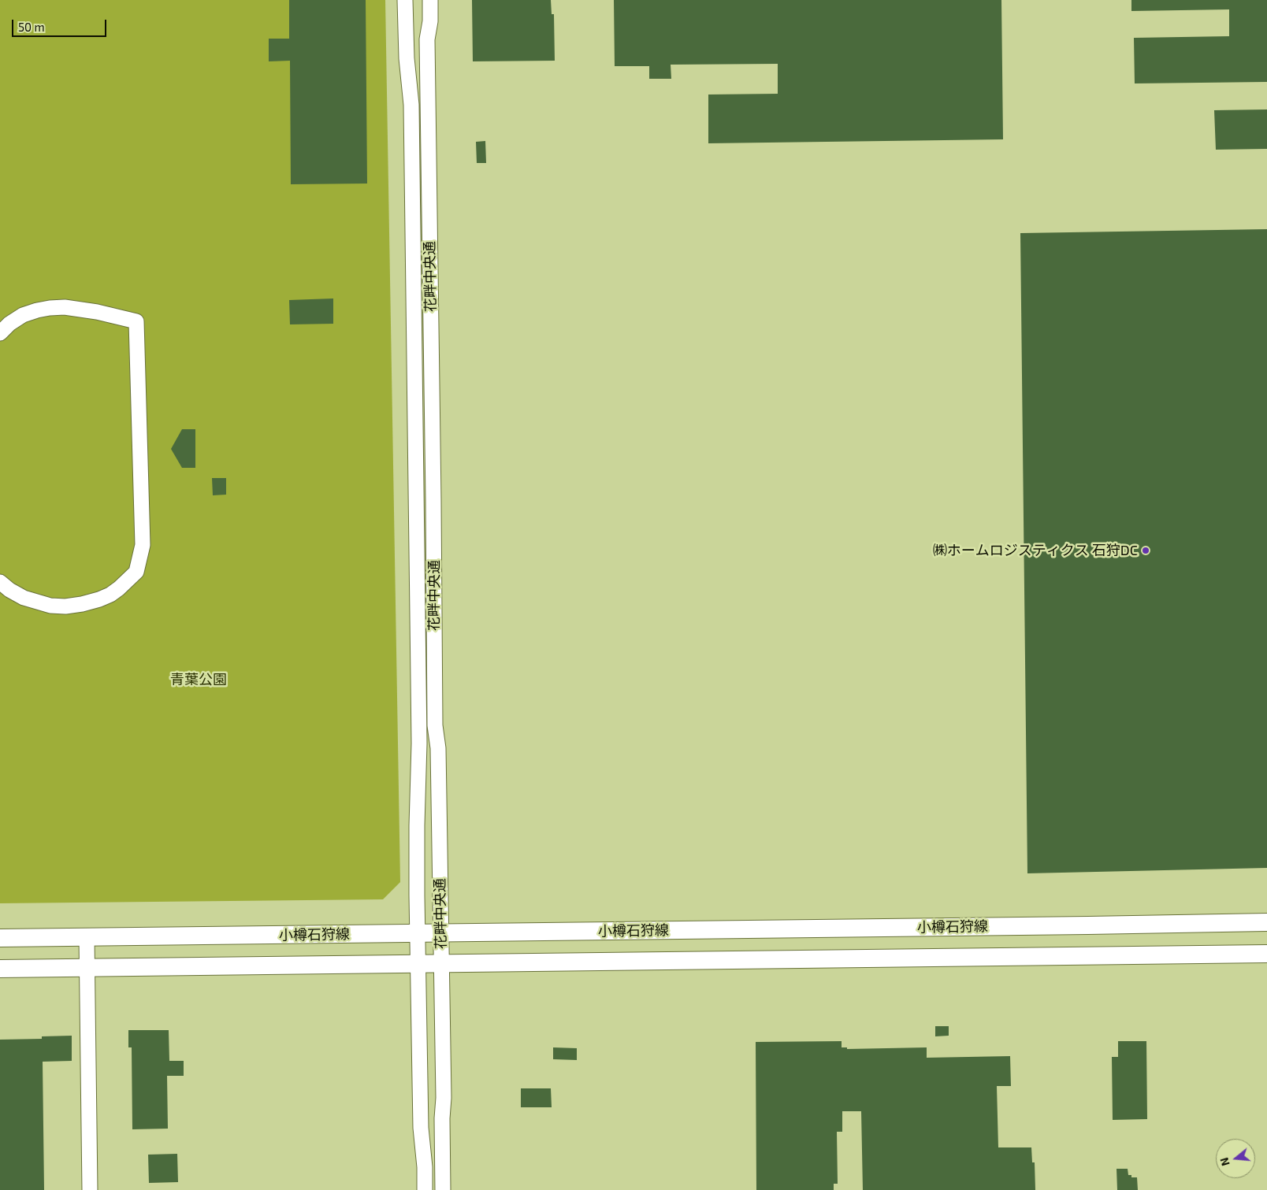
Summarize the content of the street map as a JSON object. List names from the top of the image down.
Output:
{
  "streets": {
    "main road": ["小樽石狩線"],
    "street": ["花畔中央通"]
  },
  "crossings": [
    ["花畔中央通", "小樽石狩線"]
  ],
  "parks": ["青葉公園"],
  "places": ["㈱ホームロジスティクス 石狩DC"],
  "scale_bar": "50 m",
  "north": "left"
}
